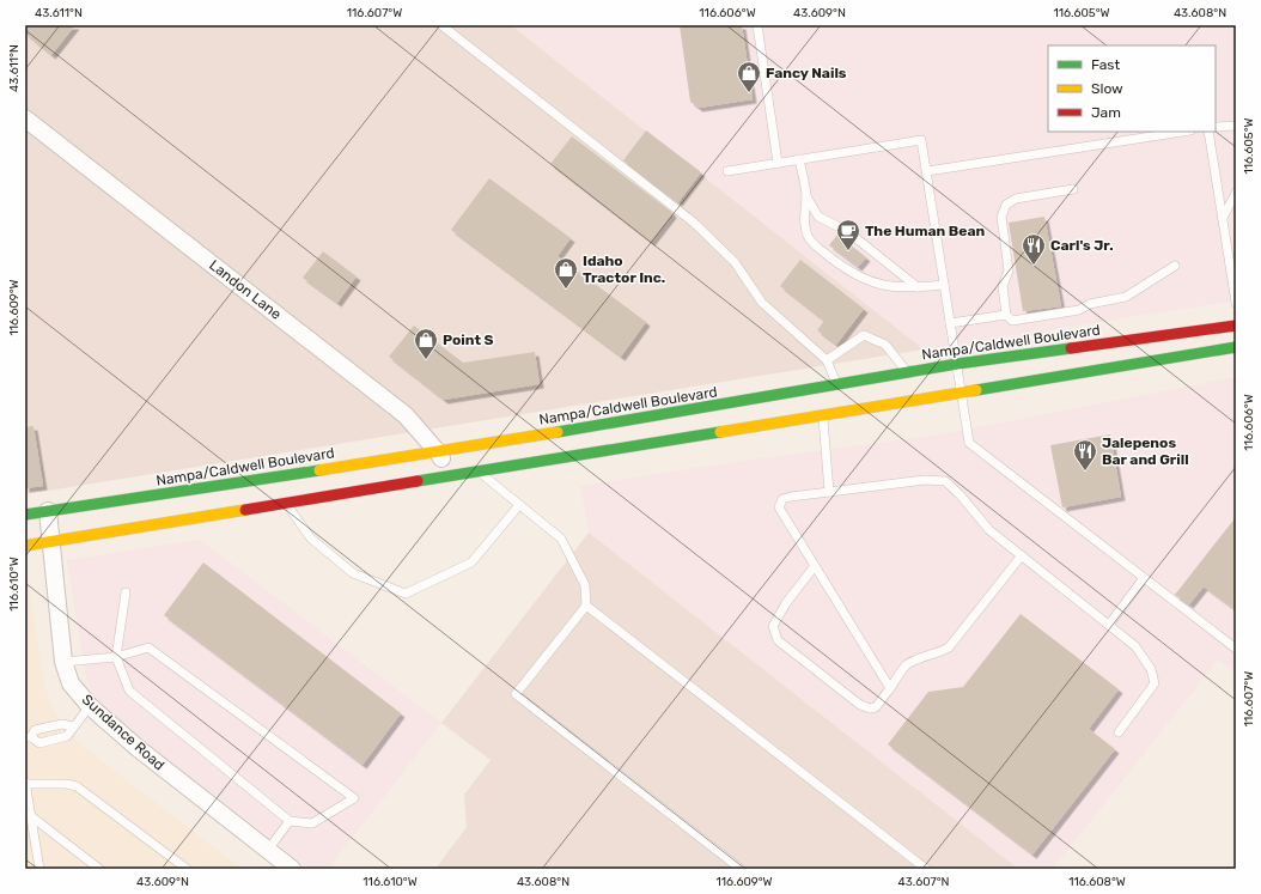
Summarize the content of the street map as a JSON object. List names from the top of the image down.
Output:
{
  "streets": {
    "main road": ["Nampa/Caldwell Boulevard"],
    "street": ["Landon Lane", "Sundance Road"]
  },
  "crossings": [
    ["Landon Lane", "Nampa/Caldwell Boulevard"],
    ["Nampa/Caldwell Boulevard", "Sundance Road"]
  ],
  "places": {
    "shop": ["Fancy Nails", "Idaho Tractor Inc.", "Point S"],
    "cafe": ["The Human Bean"],
    "restaurant": ["Carl's Jr.", "Jalepenos Bar and Grill"]
  },
  "legend": ["Fast", "Slow", "Jam"],
  "coordinates": [
    "43.611°N",
    "116.607°W",
    "116.606°W",
    "43.609°N",
    "116.605°W",
    "43.608°N",
    "116.609°W",
    "116.610°W",
    "43.607°N",
    "116.608°W"
  ]
}
